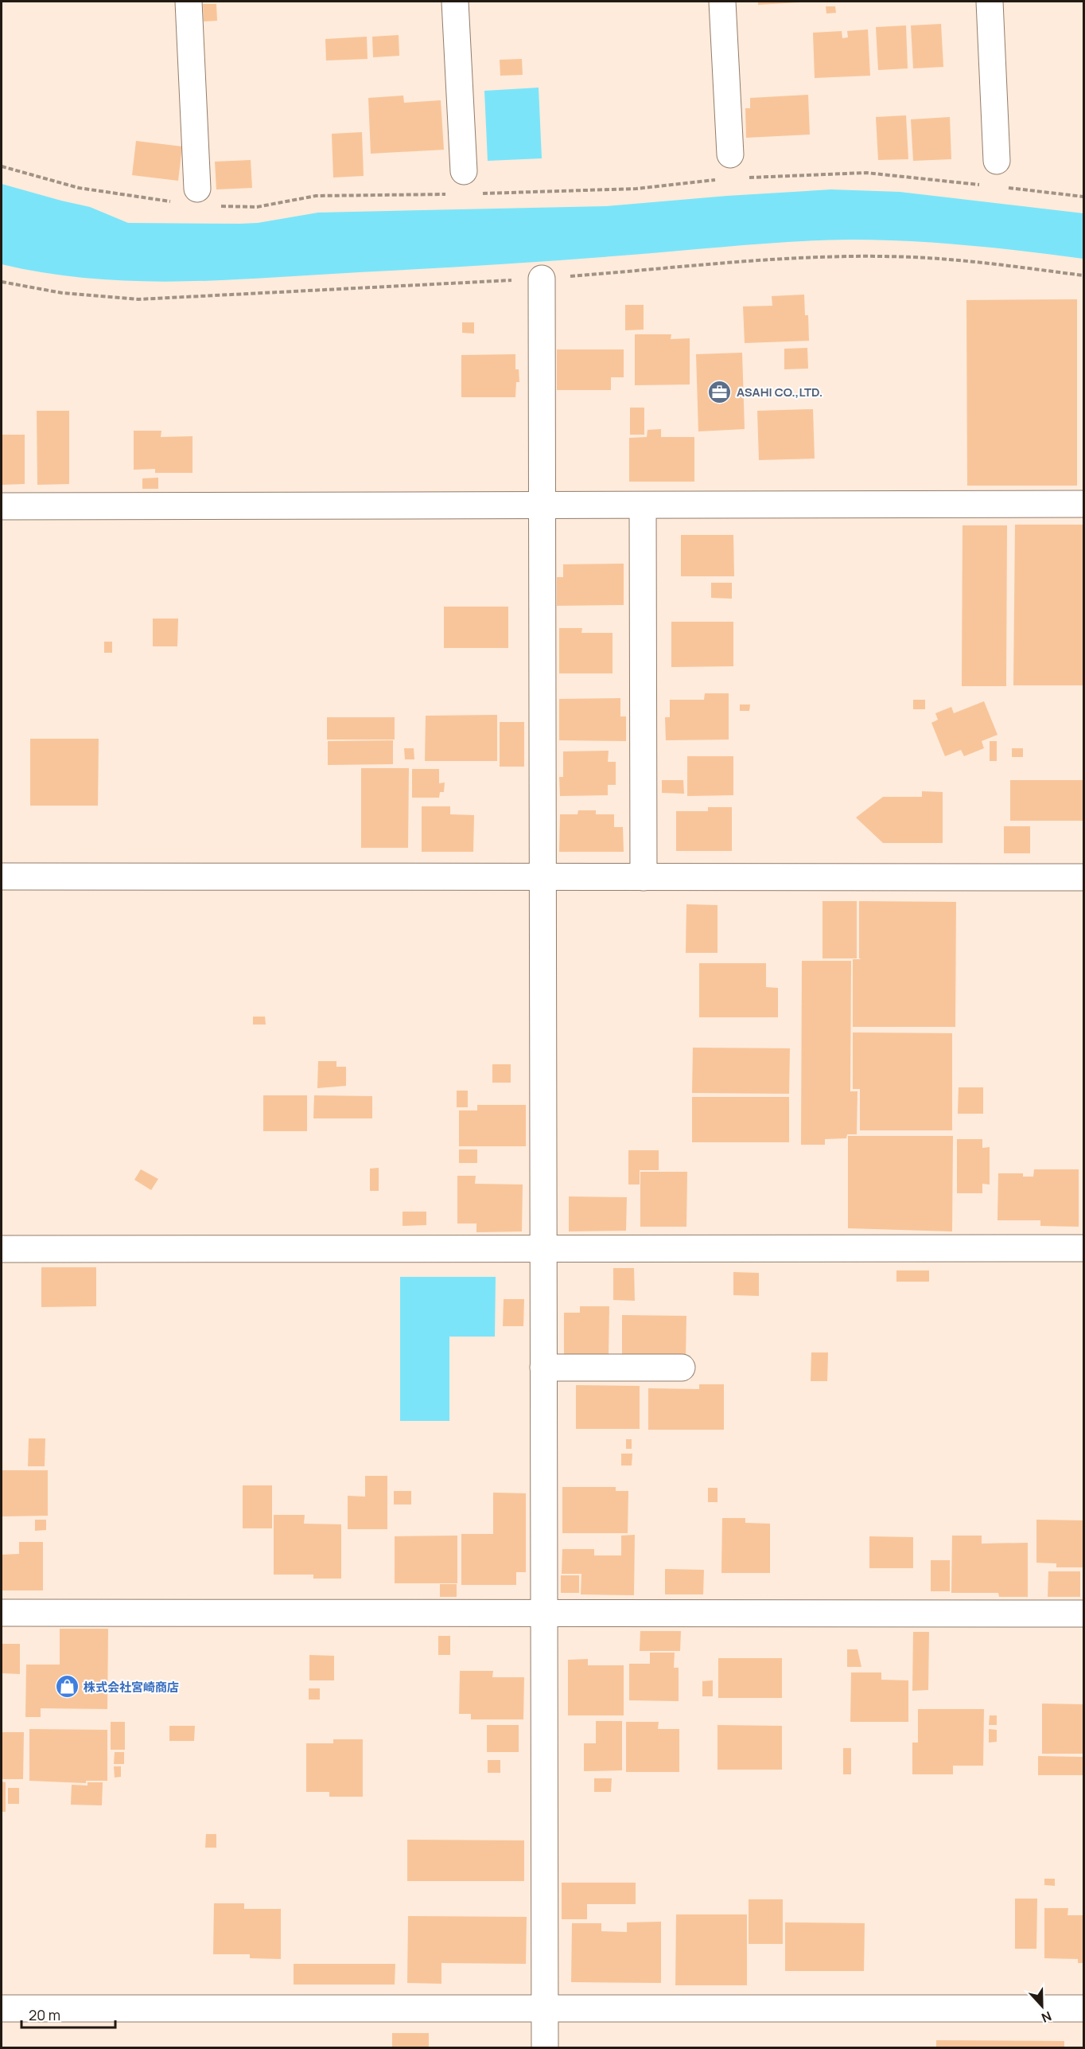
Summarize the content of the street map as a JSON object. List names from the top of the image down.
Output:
{
  "places": {
    "office": ["ASAHI CO.,LTD."],
    "shop": ["株式会社宮崎商店"]
  },
  "scale_bar": "20 m",
  "north": "bottom"
}
